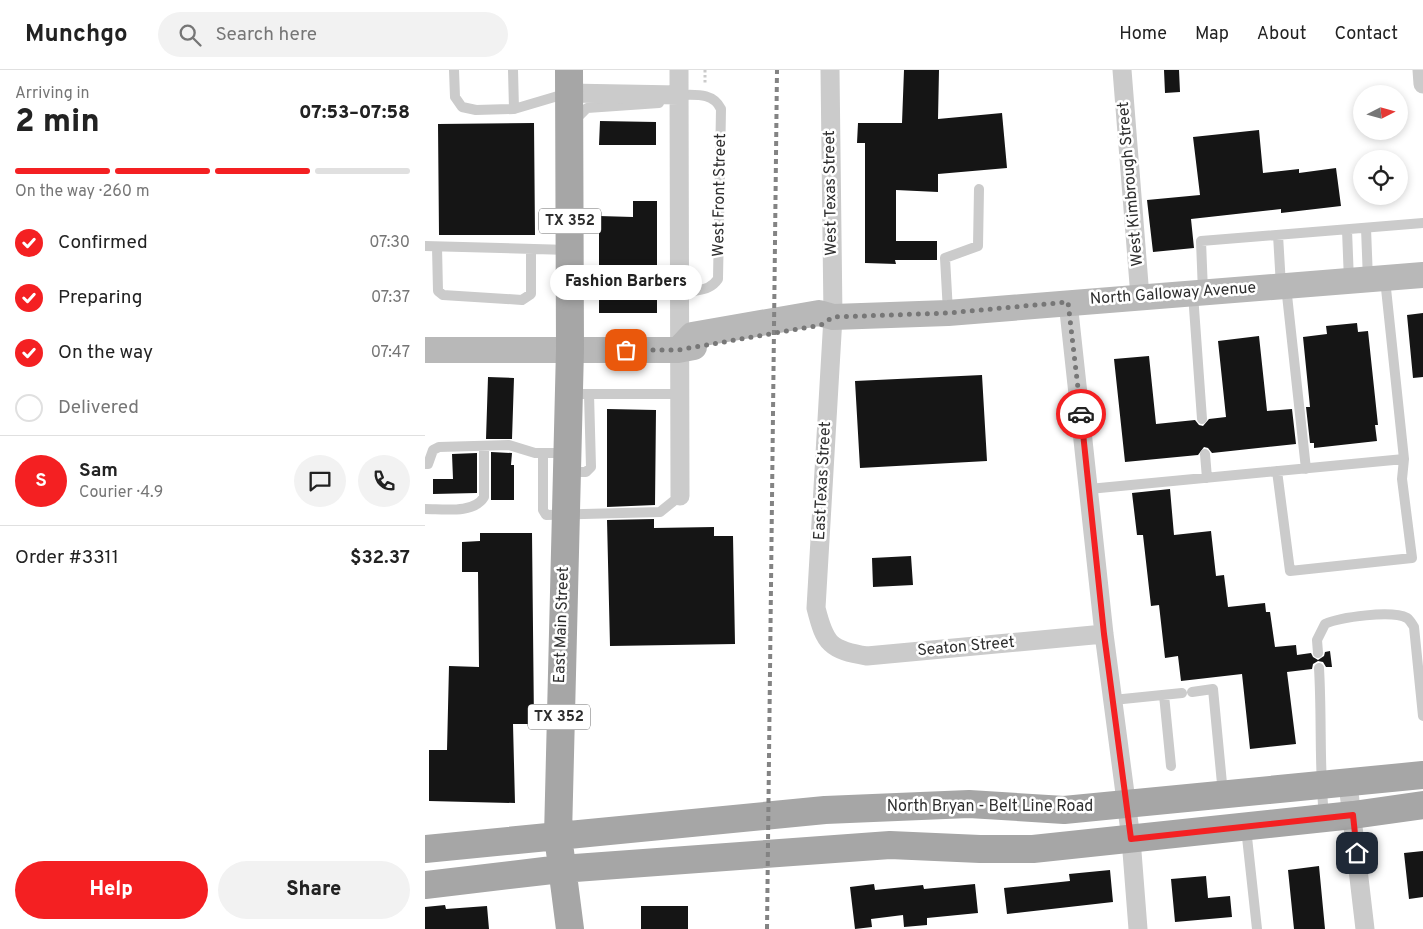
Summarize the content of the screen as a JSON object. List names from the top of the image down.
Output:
{
  "streets": {
    "main road": [
      "TX 352",
      "North Galloway Avenue",
      "East Main Street",
      "North Bryan - Belt Line Road"
    ],
    "street": [
      "West Kimbrough Street",
      "West Texas Street",
      "EastTexas Street",
      "Seaton Street"
    ],
    "lane": ["West Front Street"]
  },
  "crossings": [
    ["West Kimbrough Street", "North Galloway Avenue"],
    ["West Texas Street", "North Galloway Avenue"],
    ["West Texas Street", "EastTexas Street"],
    ["West Front Street", "TX 352"],
    ["TX 352", "North Galloway Avenue"],
    ["TX 352", "East Main Street"],
    ["North Galloway Avenue", "EastTexas Street"],
    ["North Galloway Avenue", "East Main Street"],
    ["EastTexas Street", "Seaton Street"],
    ["East Main Street", "North Bryan - Belt Line Road"]
  ],
  "places": ["Fashion Barbers"],
  "north": "right",
  "page": {
    "header": "Munchgo",
    "search": "Search here",
    "nav": [
      "Home",
      "Map",
      "About",
      "Contact"
    ],
    "heading": ["2 min", "Arriving in", "07:53–07:58"],
    "panel": [
      "Sam",
      "Courier · 4.9",
      "Order #3311",
      "$32.37"
    ],
    "bar": "On the way · 260 m",
    "list": [
      ["Confirmed", "07:30"],
      ["Preparing", "07:37"],
      ["On the way", "07:47"],
      "Delivered"
    ],
    "bubble": "Fashion Barbers",
    "round": "S",
    "buttons": ["Help", "Share"]
  }
}
